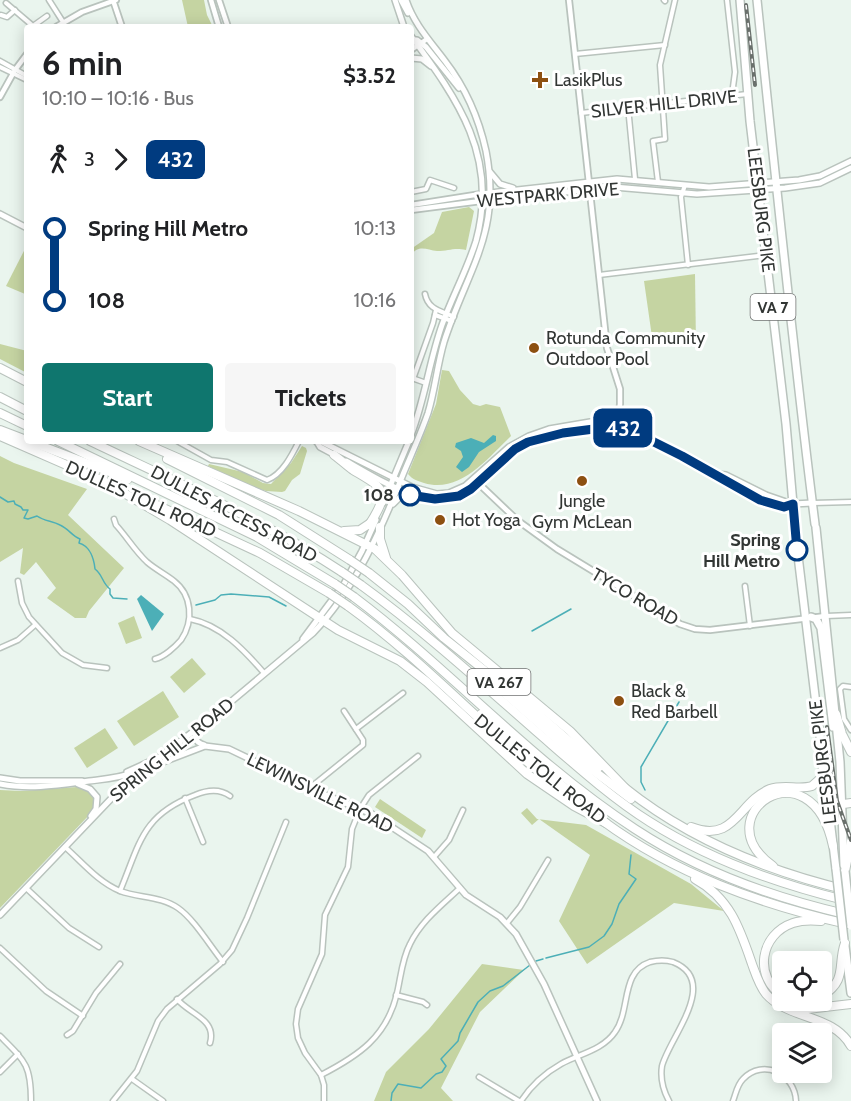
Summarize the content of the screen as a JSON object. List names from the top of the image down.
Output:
{
  "streets": {
    "highway": [
      "LEESBURG PIKE",
      "VA 7",
      "DULLES TOLL ROAD",
      "DULLES ACCESS ROAD",
      "VA 267"
    ],
    "main road": ["WESTPARK DRIVE", "SPRING HILL ROAD", "LEWINSVILLE ROAD"],
    "street": ["SILVER HILL DRIVE", "TYCO ROAD"]
  },
  "crossings": [
    ["SILVER HILL DRIVE", "LEESBURG PIKE"],
    ["WESTPARK DRIVE", "LEESBURG PIKE"],
    ["WESTPARK DRIVE", "SPRING HILL ROAD"],
    ["LEESBURG PIKE", "DULLES TOLL ROAD"],
    ["LEESBURG PIKE", "TYCO ROAD"]
  ],
  "places": {
    "health": ["LasikPlus"],
    "other": [
      "Rotunda Community Outdoor Pool",
      "Jungle Gym McLean",
      "108",
      "Hot Yoga",
      "Spring Hill Metro",
      "Black & Red Barbell"
    ]
  },
  "lines": ["bus line 432"],
  "page": {
    "on_map": "432",
    "heading": ["6 min", "10:10 – 10:16 · Bus", "$3.52"],
    "legs": ["3", "432"],
    "list": [
      {
        "name": "Spring Hill Metro",
        "value": "10:13"
      },
      {
        "name": "108",
        "value": "10:16"
      }
    ],
    "buttons": ["Start", "Tickets"]
  }
}
